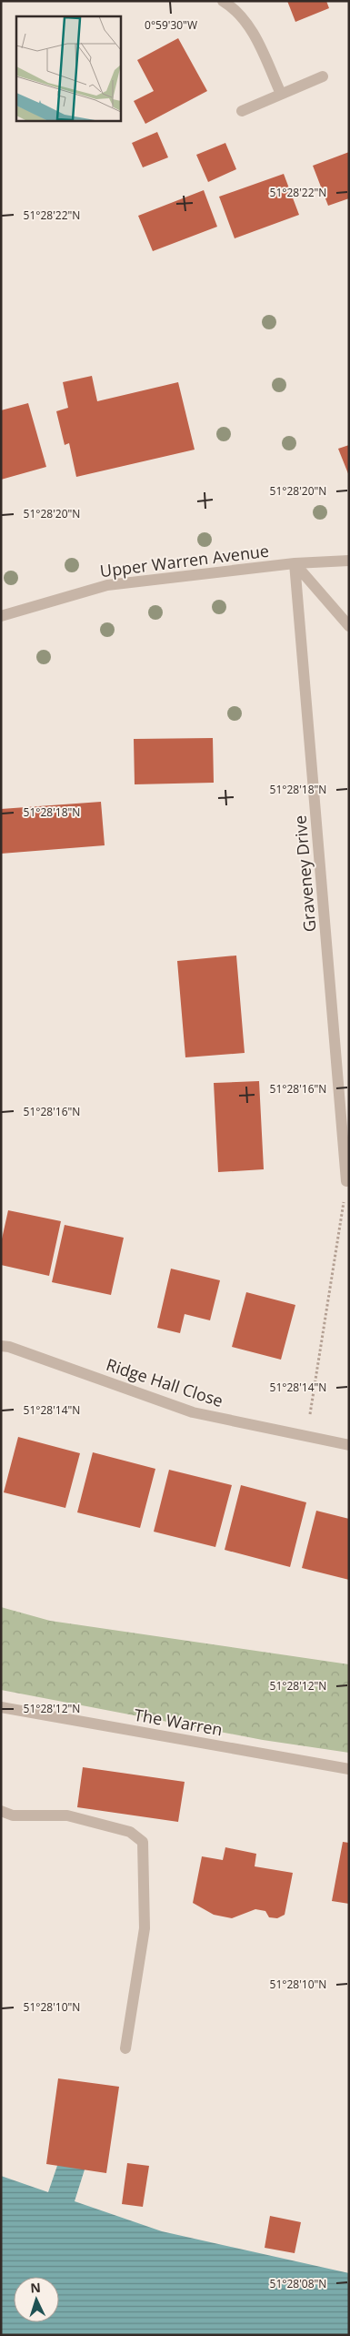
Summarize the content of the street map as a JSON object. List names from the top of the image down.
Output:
{
  "streets": {
    "street": [
      "Upper Warren Avenue",
      "Graveney Drive",
      "Ridge Hall Close",
      "The Warren"
    ]
  },
  "crossings": [
    ["Upper Warren Avenue", "Graveney Drive"]
  ],
  "north": "top",
  "coordinates": [
    "0°59'30\"W",
    "51°28'22\"N",
    "51°28'20\"N",
    "51°28'18\"N",
    "51°28'16\"N",
    "51°28'14\"N",
    "51°28'12\"N",
    "51°28'10\"N",
    "51°28'08\"N"
  ]
}
